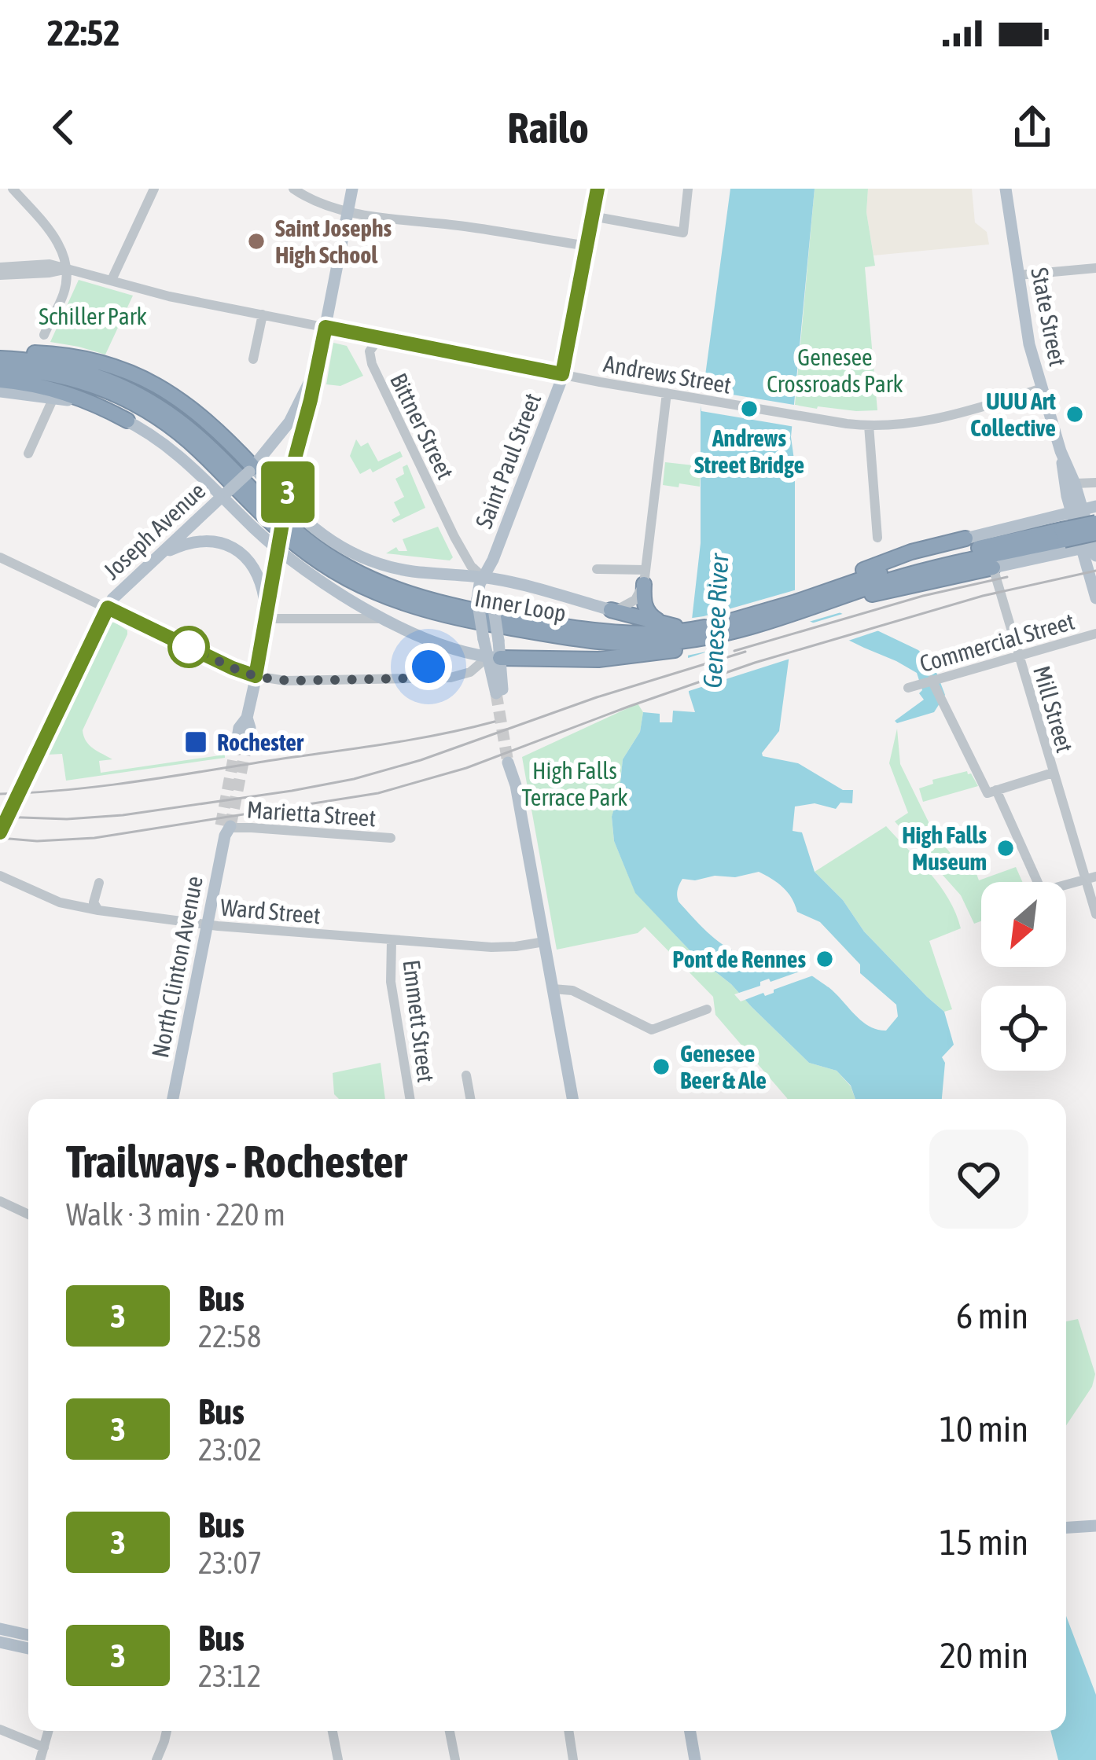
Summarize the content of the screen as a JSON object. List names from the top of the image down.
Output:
{
  "streets": {
    "highway": ["Inner Loop"],
    "main road": [
      "State Street",
      "Saint Paul Street",
      "Joseph Avenue",
      "North Clinton Avenue"
    ],
    "street": [
      "Andrews Street",
      "Bittner Street",
      "Commercial Street",
      "Mill Street",
      "Marietta Street",
      "Ward Street",
      "Emmett Street"
    ]
  },
  "crossings": [
    ["State Street", "Andrews Street"],
    ["State Street", "Inner Loop"],
    ["Andrews Street", "Bittner Street"],
    ["Andrews Street", "Saint Paul Street"],
    ["Bittner Street", "Saint Paul Street"],
    ["Commercial Street", "Mill Street"],
    ["Marietta Street", "North Clinton Avenue"],
    ["Ward Street", "North Clinton Avenue"],
    ["Ward Street", "Emmett Street"]
  ],
  "water": ["Genesee River"],
  "parks": ["Schiller Park", "Genesee Crossroads Park", "High Falls Terrace Park"],
  "places": {
    "other": [
      "Saint Josephs High School",
      "Andrews Street Bridge",
      "UUU Art Collective",
      "High Falls Museum",
      "Pont de Rennes",
      "Genesee Beer & Ale"
    ],
    "transit": ["Rochester"]
  },
  "lines": ["bus line 3"],
  "north": "bottom left",
  "page": {
    "status": "22:52",
    "header": "Railo",
    "on_map": "3",
    "heading": ["Trailways - Rochester", "Walk · 3 min · 220 m"],
    "list": [
      {
        "mark": "3",
        "name": "Bus",
        "note": "22:58",
        "value": "6 min"
      },
      {
        "mark": "3",
        "name": "Bus",
        "note": "23:02",
        "value": "10 min"
      },
      {
        "mark": "3",
        "name": "Bus",
        "note": "23:07",
        "value": "15 min"
      },
      {
        "mark": "3",
        "name": "Bus",
        "note": "23:12",
        "value": "20 min"
      }
    ]
  }
}
